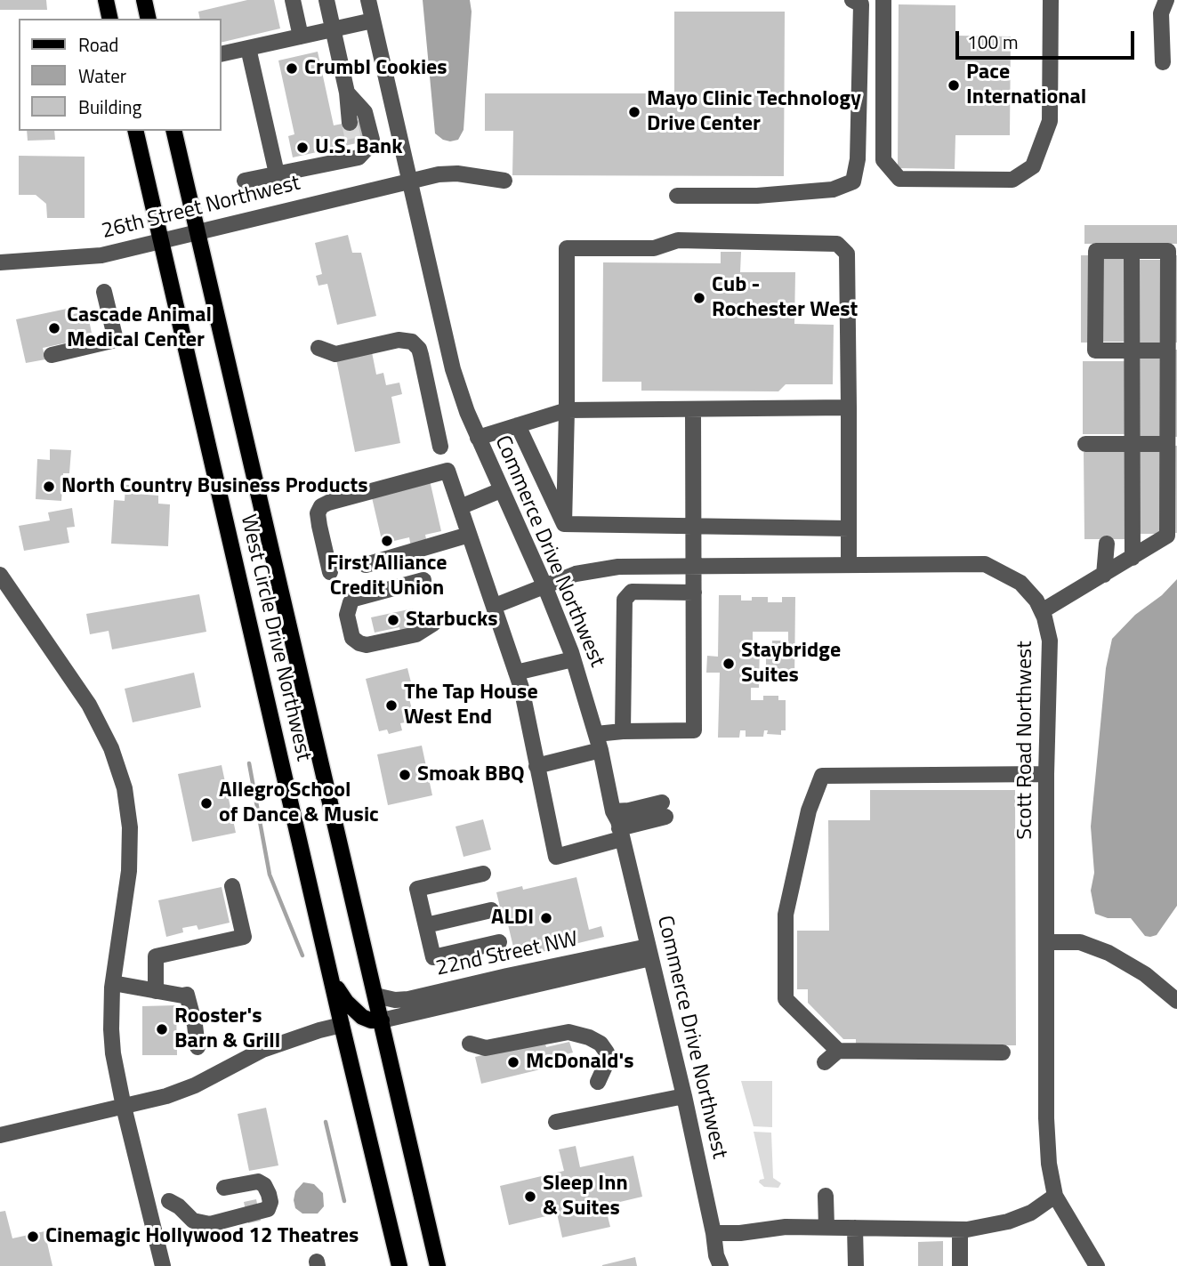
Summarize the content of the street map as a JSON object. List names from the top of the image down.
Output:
{
  "streets": {
    "main road": ["West Circle Drive Northwest"],
    "street": [
      "26th Street Northwest",
      "Commerce Drive Northwest",
      "Scott Road Northwest",
      "22nd Street NW"
    ]
  },
  "crossings": [
    ["26th Street Northwest", "Commerce Drive Northwest"],
    ["26th Street Northwest", "West Circle Drive Northwest"],
    ["Commerce Drive Northwest", "Scott Road Northwest"],
    ["Commerce Drive Northwest", "22nd Street NW"],
    ["West Circle Drive Northwest", "22nd Street NW"]
  ],
  "places": [
    "Crumbl Cookies",
    "Pace International",
    "Mayo Clinic Technology Drive Center",
    "U.S. Bank",
    "Cub - Rochester West",
    "Cascade Animal Medical Center",
    "North Country Business Products",
    "First Alliance Credit Union",
    "Starbucks",
    "Staybridge Suites",
    "The Tap House West End",
    "Smoak BBQ",
    "Allegro School of Dance & Music",
    "ALDI",
    "Rooster's Barn & Grill",
    "McDonald's",
    "Sleep Inn & Suites",
    "Cinemagic Hollywood 12 Theatres"
  ],
  "legend": ["Road", "Water", "Building"],
  "scale_bar": "100 m"
}
